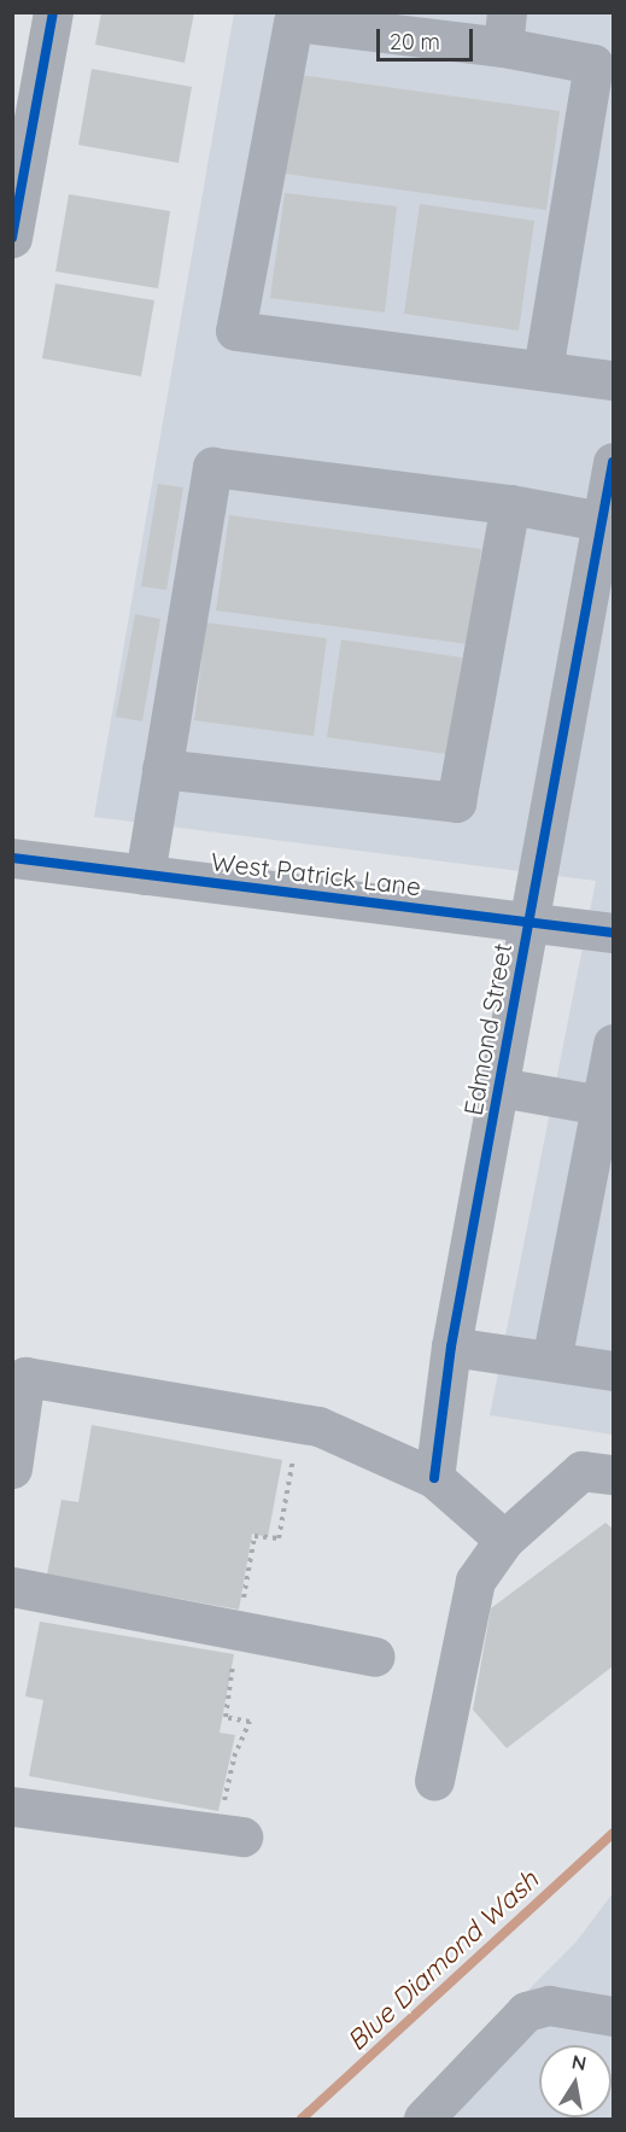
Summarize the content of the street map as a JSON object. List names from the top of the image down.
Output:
{
  "streets": {
    "street": ["West Patrick Lane", "Edmond Street"]
  },
  "crossings": [
    ["West Patrick Lane", "Edmond Street"]
  ],
  "water": ["Blue Diamond Wash"],
  "scale_bar": "20 m",
  "north": "top"
}
